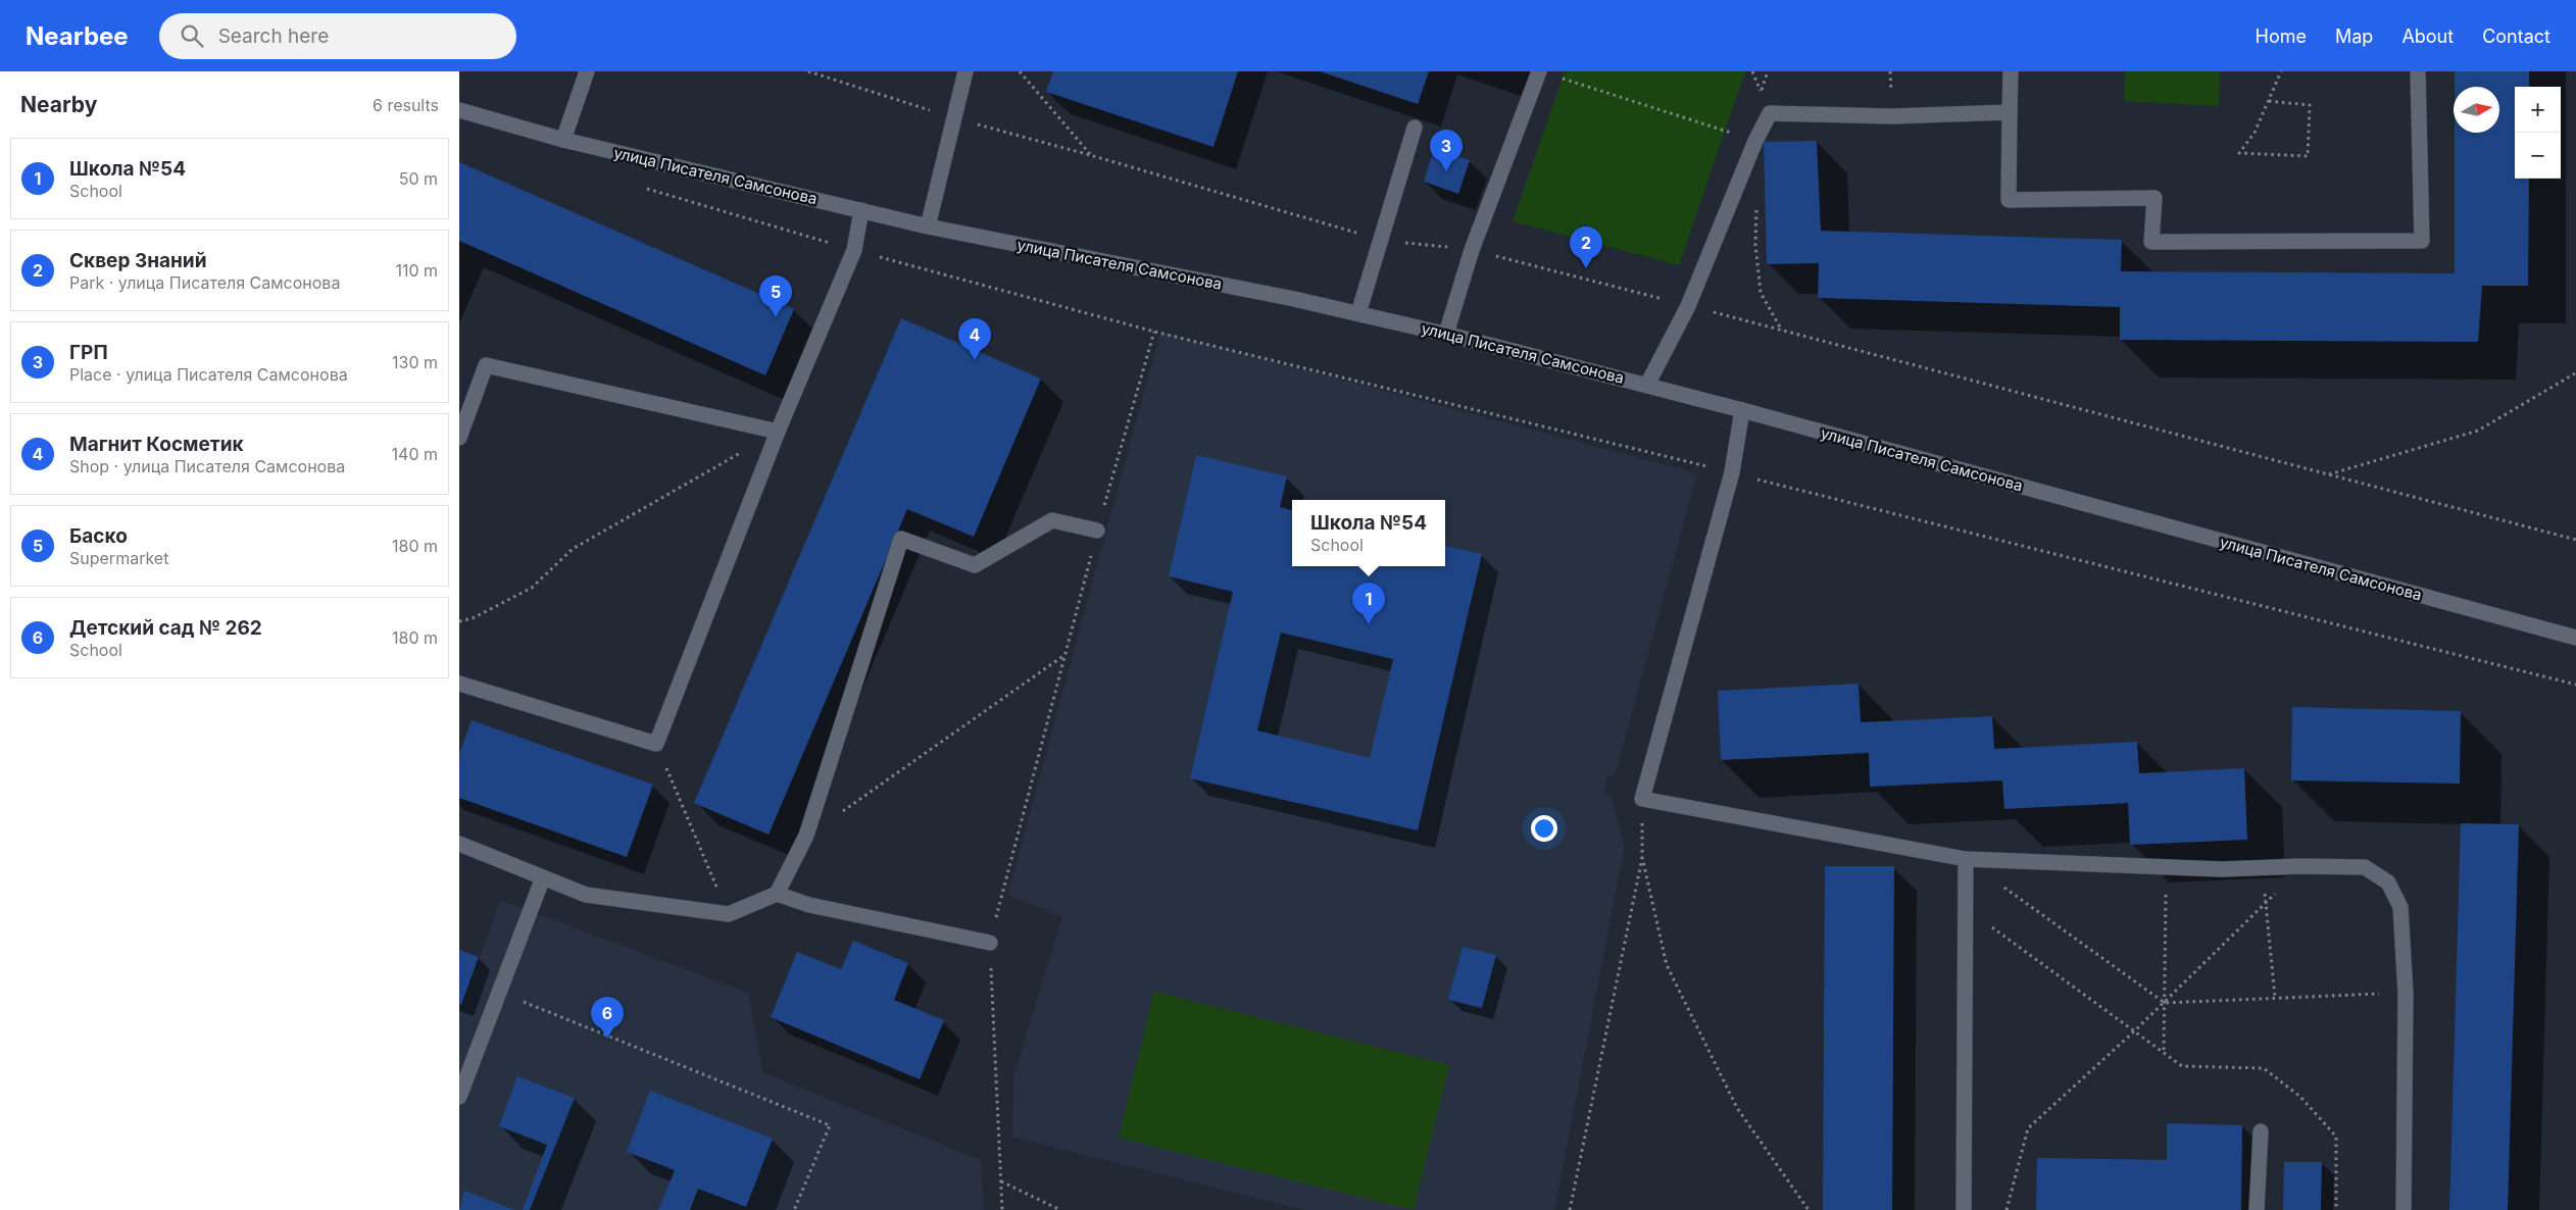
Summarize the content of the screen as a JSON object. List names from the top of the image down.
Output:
{
  "streets": {
    "street": ["улица Писателя Самсонова"]
  },
  "north": "right",
  "page": {
    "header": "Nearbee",
    "search": "Search here",
    "nav": [
      "Home",
      "Map",
      "About",
      "Contact"
    ],
    "heading": ["Nearby", "6 results"],
    "map_buttons": ["+", "−"],
    "pins": [
      "3",
      "2",
      "5",
      "4",
      "1",
      "6"
    ],
    "list": [
      {
        "mark": "1",
        "name": "Школа №54",
        "note": "School",
        "value": "50 m"
      },
      {
        "mark": "2",
        "name": "Сквер Знаний",
        "note": "Park · улица Писателя Самсонова",
        "value": "110 m"
      },
      {
        "mark": "3",
        "name": "ГРП",
        "note": "Place · улица Писателя Самсонова",
        "value": "130 m"
      },
      {
        "mark": "4",
        "name": "Магнит Косметик",
        "note": "Shop · улица Писателя Самсонова",
        "value": "140 m"
      },
      {
        "mark": "5",
        "name": "Баско",
        "note": "Supermarket",
        "value": "180 m"
      },
      {
        "mark": "6",
        "name": "Детский сад № 262",
        "note": "School",
        "value": "180 m"
      }
    ],
    "popup": ["Школа №54", "School"]
  }
}
